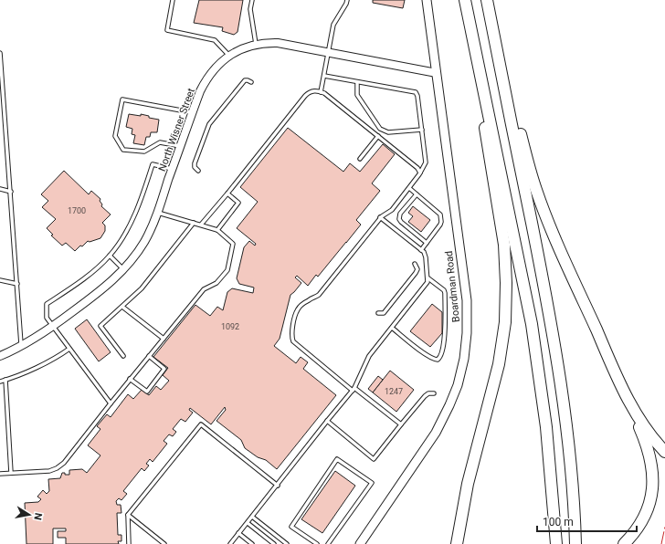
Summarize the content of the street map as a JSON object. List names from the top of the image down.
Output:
{
  "streets": {
    "main road": ["Boardman Road"],
    "street": ["North Wisner Street"]
  },
  "crossings": [
    ["North Wisner Street", "Boardman Road"]
  ],
  "house_numbers": ["1700", "1092", "1247"],
  "scale_bar": "100 m",
  "north": "right"
}
